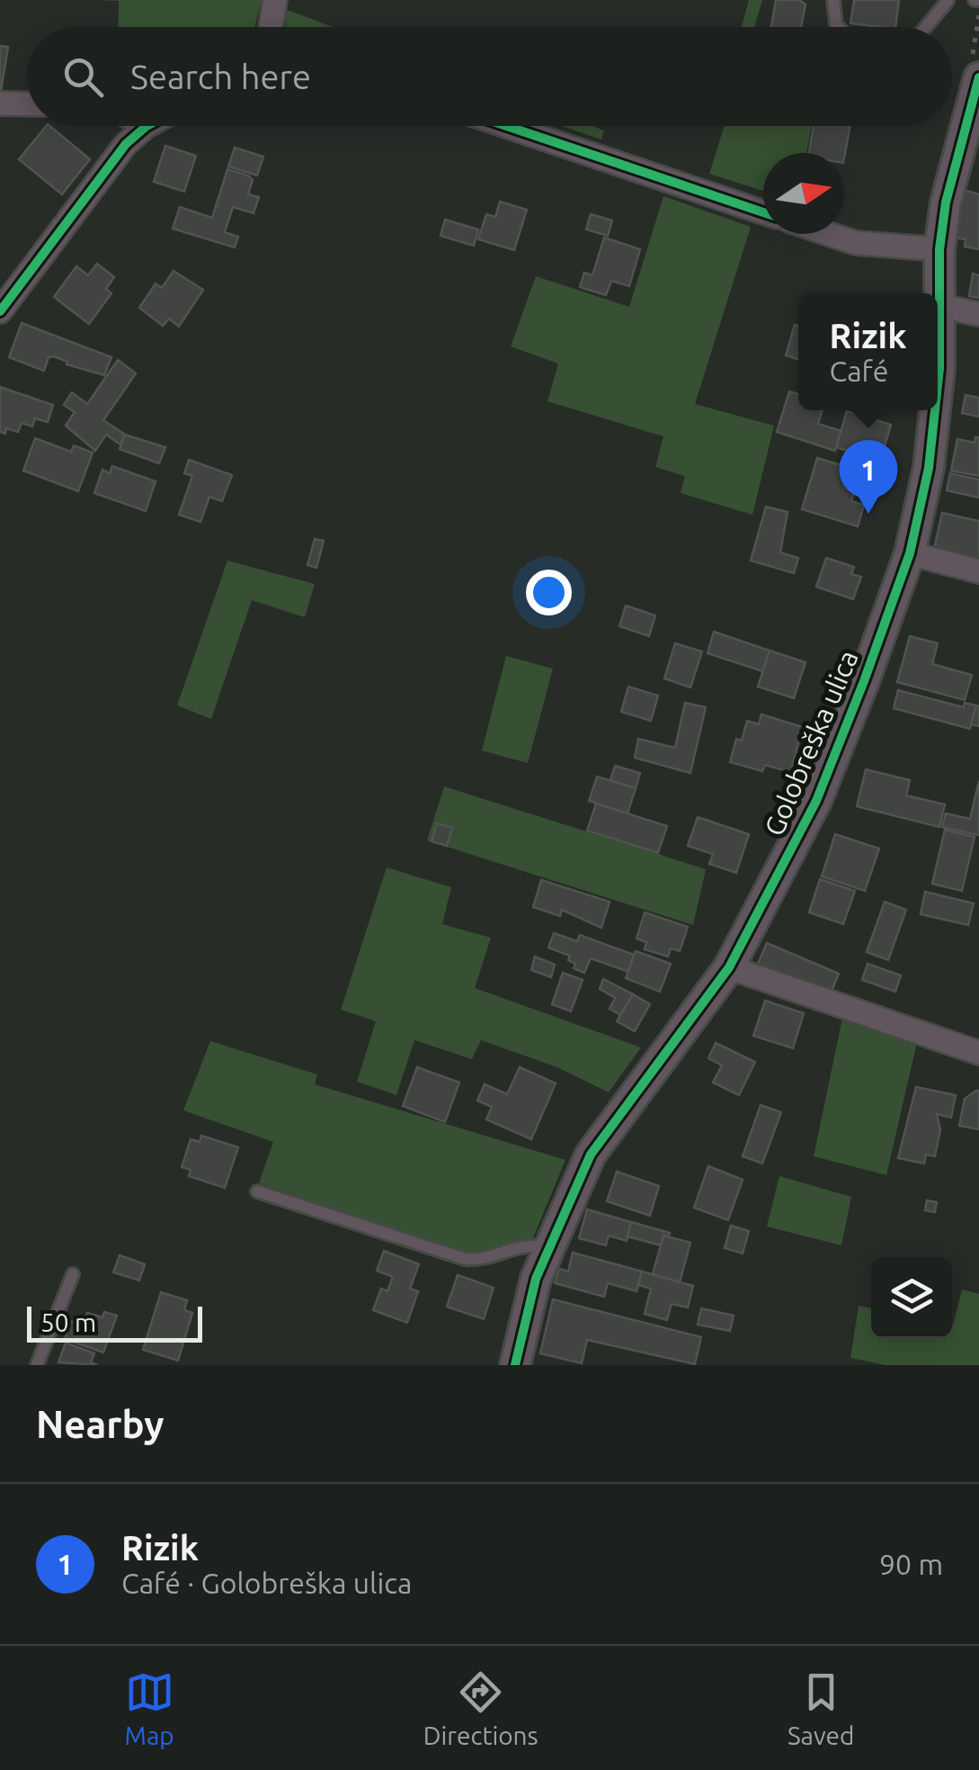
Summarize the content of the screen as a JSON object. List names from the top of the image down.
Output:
{
  "streets": {
    "street": ["Golobreška ulica"]
  },
  "scale_bar": "50 m",
  "north": "right",
  "page": {
    "search": "Search here",
    "popup": ["Rizik", "Café"],
    "pins": "1",
    "scale": "50 m",
    "heading": "Nearby",
    "list": [
      {
        "mark": "1",
        "name": "Rizik",
        "note": "Café · Golobreška ulica",
        "value": "90 m"
      }
    ],
    "nav": ["Map", "Directions", "Saved"]
  }
}
